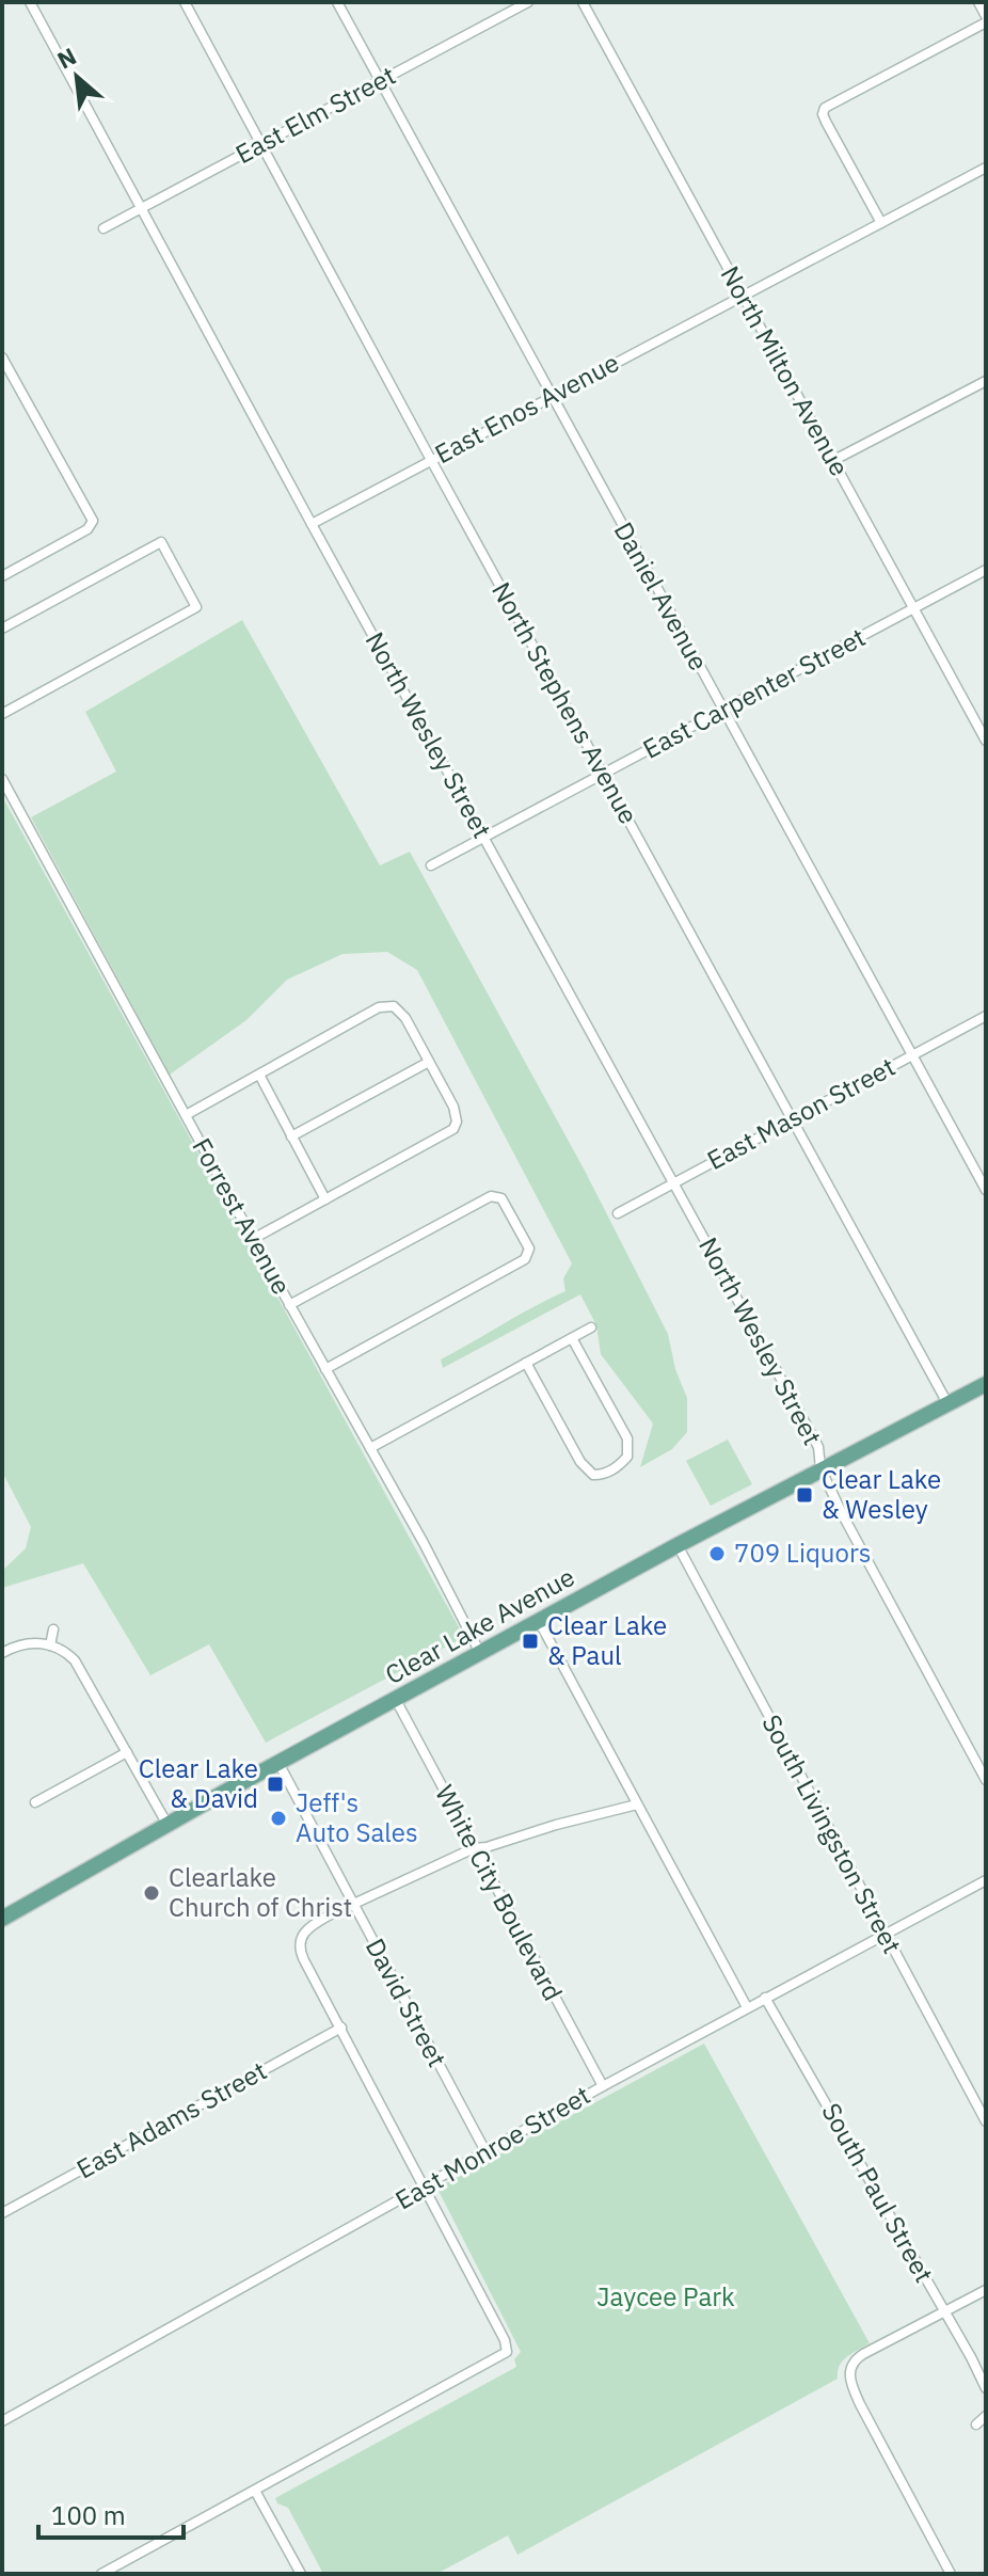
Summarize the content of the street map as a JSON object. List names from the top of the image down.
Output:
{
  "streets": {
    "main road": ["Clear Lake Avenue"],
    "street": [
      "East Elm Street",
      "North Milton Avenue",
      "East Enos Avenue",
      "Daniel Avenue",
      "East Carpenter Street",
      "North Stephens Avenue",
      "North Wesley Street",
      "East Mason Street",
      "Forrest Avenue",
      "South Livingston Street",
      "White City Boulevard",
      "David Street",
      "East Adams Street",
      "East Monroe Street",
      "South Paul Street"
    ]
  },
  "crossings": [
    ["East Elm Street", "Daniel Avenue"],
    ["East Elm Street", "North Stephens Avenue"],
    ["East Elm Street", "North Wesley Street"],
    ["North Milton Avenue", "East Enos Avenue"],
    ["North Milton Avenue", "East Carpenter Street"],
    ["East Enos Avenue", "Daniel Avenue"],
    ["East Enos Avenue", "North Stephens Avenue"],
    ["East Enos Avenue", "North Wesley Street"],
    ["Daniel Avenue", "East Carpenter Street"],
    ["Daniel Avenue", "East Mason Street"],
    ["East Carpenter Street", "North Stephens Avenue"],
    ["East Carpenter Street", "North Wesley Street"],
    ["North Stephens Avenue", "East Mason Street"],
    ["North Stephens Avenue", "Clear Lake Avenue"],
    ["North Wesley Street", "East Mason Street"],
    ["North Wesley Street", "Clear Lake Avenue"],
    ["Forrest Avenue", "Clear Lake Avenue"],
    ["Clear Lake Avenue", "South Livingston Street"],
    ["Clear Lake Avenue", "White City Boulevard"],
    ["Clear Lake Avenue", "David Street"],
    ["South Livingston Street", "East Monroe Street"],
    ["White City Boulevard", "East Monroe Street"],
    ["David Street", "East Monroe Street"],
    ["East Monroe Street", "South Paul Street"]
  ],
  "parks": ["Jaycee Park"],
  "places": {
    "transit": ["Clear Lake & Wesley", "Clear Lake & Paul", "Clear Lake & David"],
    "other": ["709 Liquors", "Jeff's Auto Sales", "Clearlake Church of Christ"]
  },
  "scale_bar": "100 m",
  "north": "top left"
}
